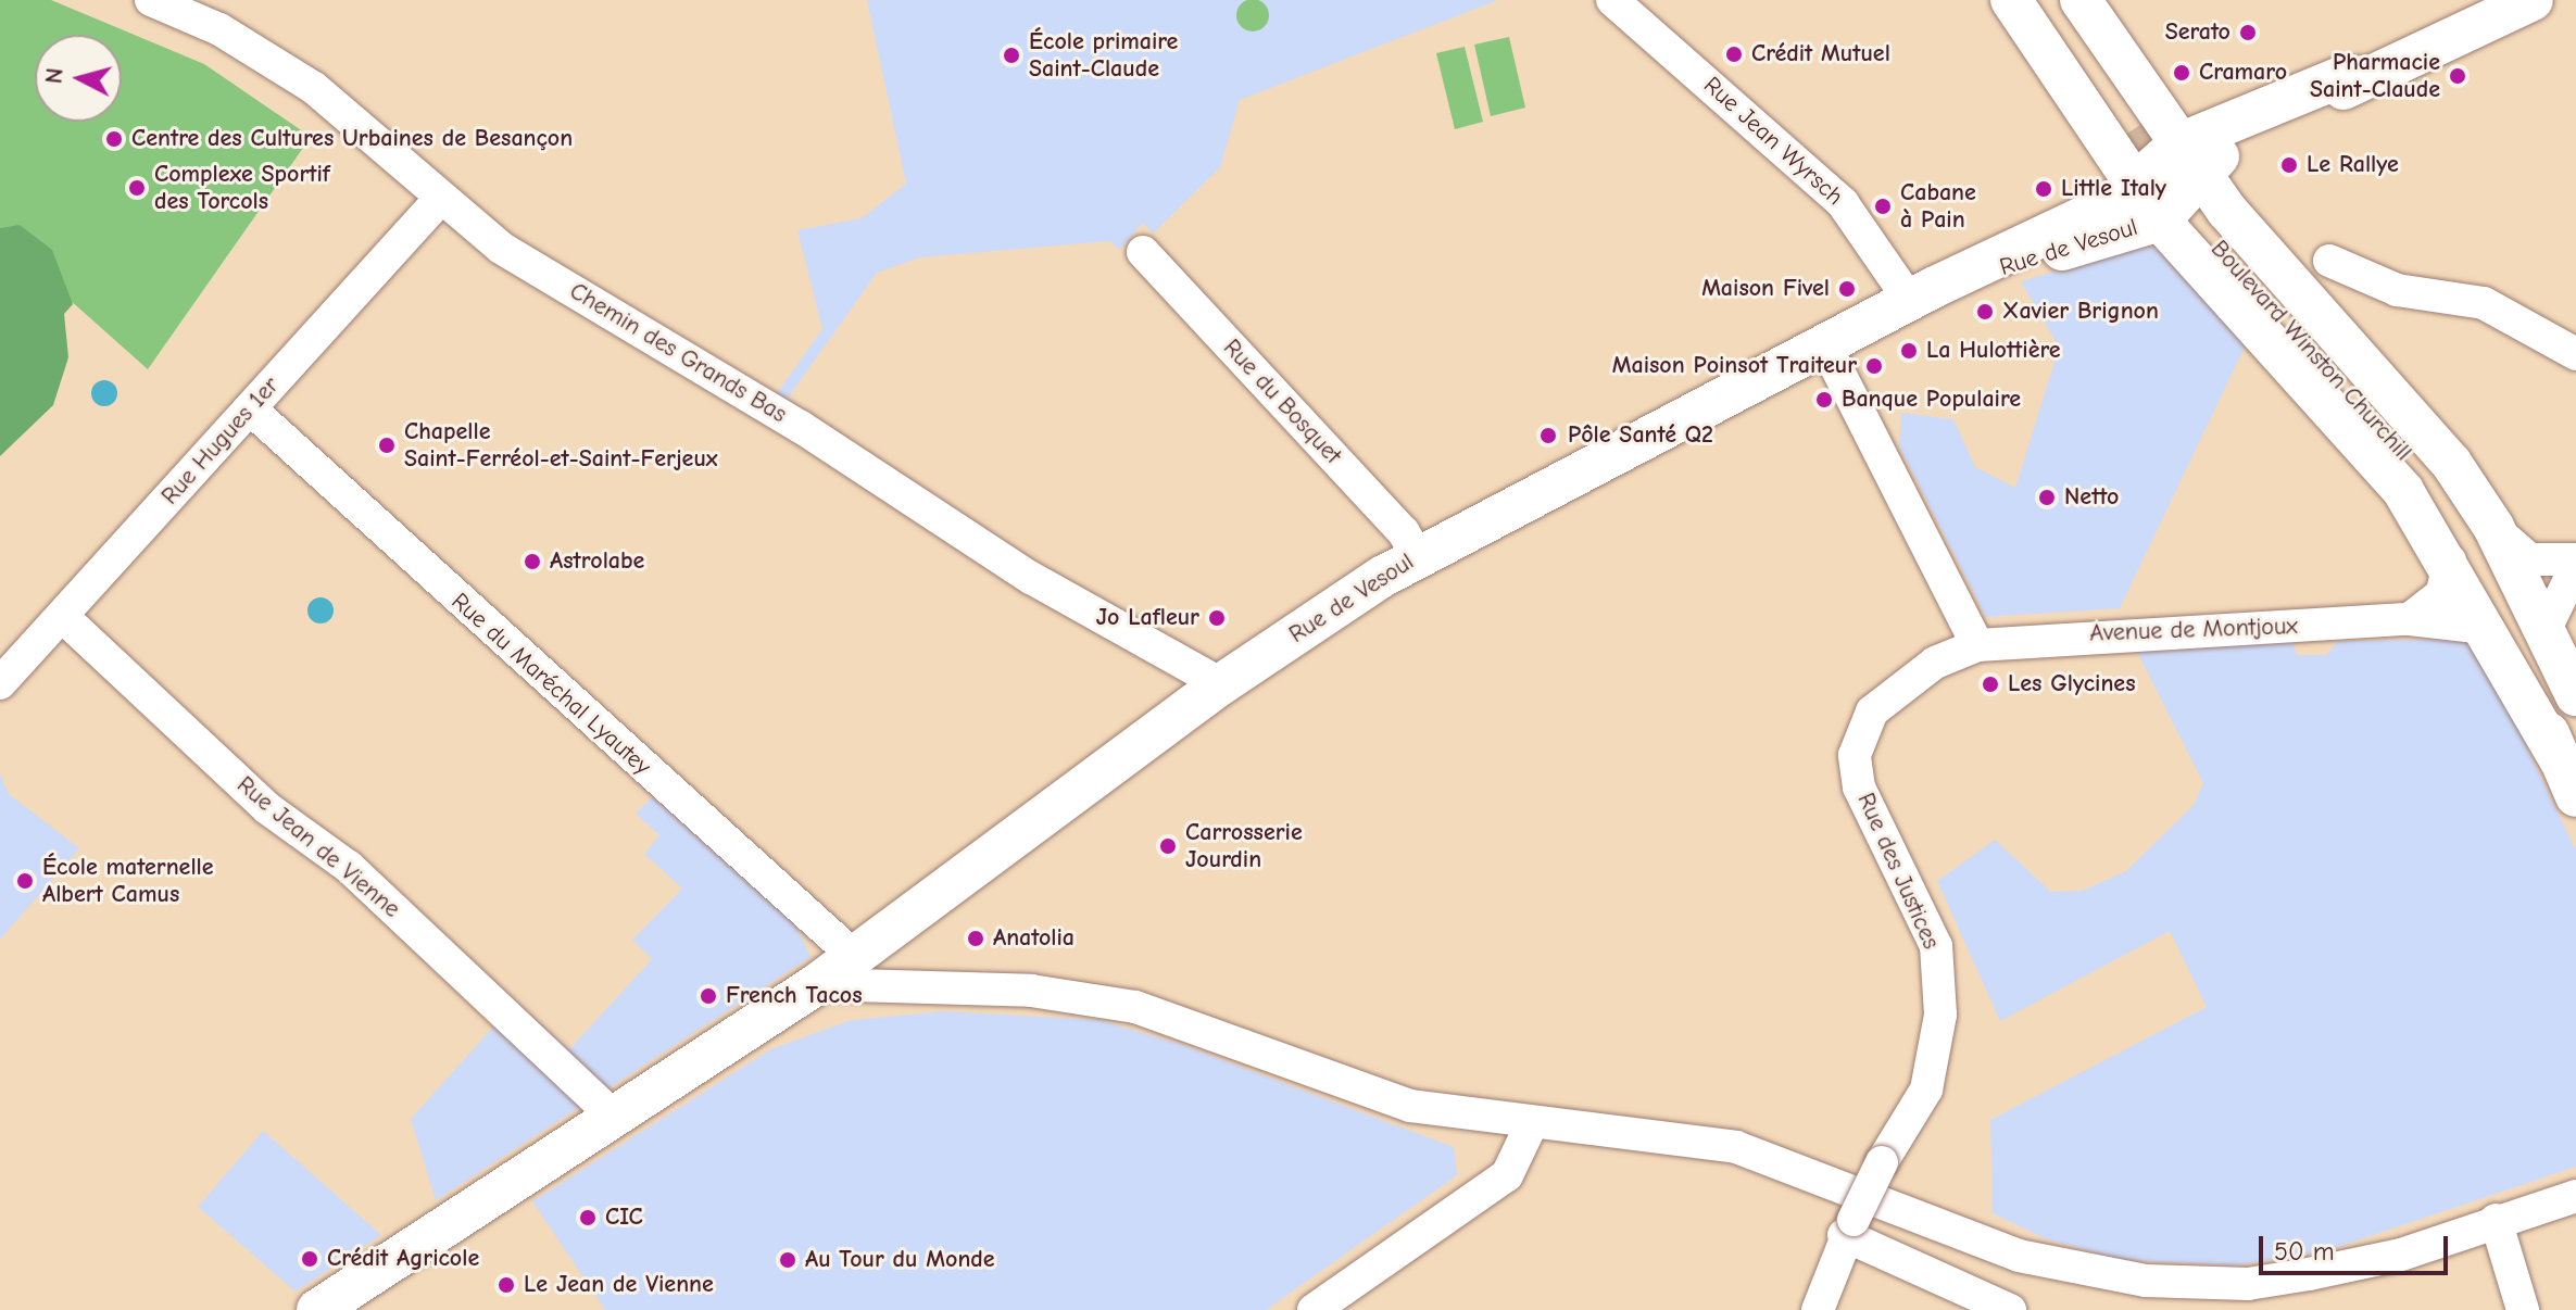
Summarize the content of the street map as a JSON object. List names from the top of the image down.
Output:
{
  "streets": {
    "main road": ["Rue de Vesoul", "Boulevard Winston Churchill"],
    "street": [
      "Rue Jean Wyrsch",
      "Chemin des Grands Bas",
      "Rue du Bosquet",
      "Rue Hugues 1er",
      "Avenue de Montjoux",
      "Rue du Maréchal Lyautey",
      "Rue Jean de Vienne",
      "Rue des Justices"
    ]
  },
  "crossings": [
    ["Rue Jean Wyrsch", "Rue de Vesoul"],
    ["Rue de Vesoul", "Chemin des Grands Bas"],
    ["Rue de Vesoul", "Rue du Bosquet"],
    ["Rue de Vesoul", "Rue du Maréchal Lyautey"],
    ["Rue de Vesoul", "Rue Jean de Vienne"],
    ["Boulevard Winston Churchill", "Avenue de Montjoux"],
    ["Chemin des Grands Bas", "Rue Hugues 1er"],
    ["Rue Hugues 1er", "Rue du Maréchal Lyautey"],
    ["Rue Hugues 1er", "Rue Jean de Vienne"],
    ["Avenue de Montjoux", "Rue des Justices"]
  ],
  "places": [
    "Serato",
    "Crédit Mutuel",
    "École primaire Saint-Claude",
    "Cramaro",
    "Pharmacie Saint-Claude",
    "Centre des Cultures Urbaines de Besançon",
    "Le Rallye",
    "Complexe Sportif des Torcols",
    "Little Italy",
    "Cabane à Pain",
    "Maison Fivel",
    "Xavier Brignon",
    "La Hulottière",
    "Maison Poinsot Traiteur",
    "Banque Populaire",
    "Pôle Santé Q2",
    "Chapelle Saint-Ferréol-et-Saint-Ferjeux",
    "Netto",
    "Astrolabe",
    "Jo Lafleur",
    "Les Glycines",
    "Carrosserie Jourdin",
    "École maternelle Albert Camus",
    "Anatolia",
    "French Tacos",
    "CIC",
    "Crédit Agricole",
    "Au Tour du Monde",
    "Le Jean de Vienne"
  ],
  "scale_bar": "50 m",
  "north": "left"
}
